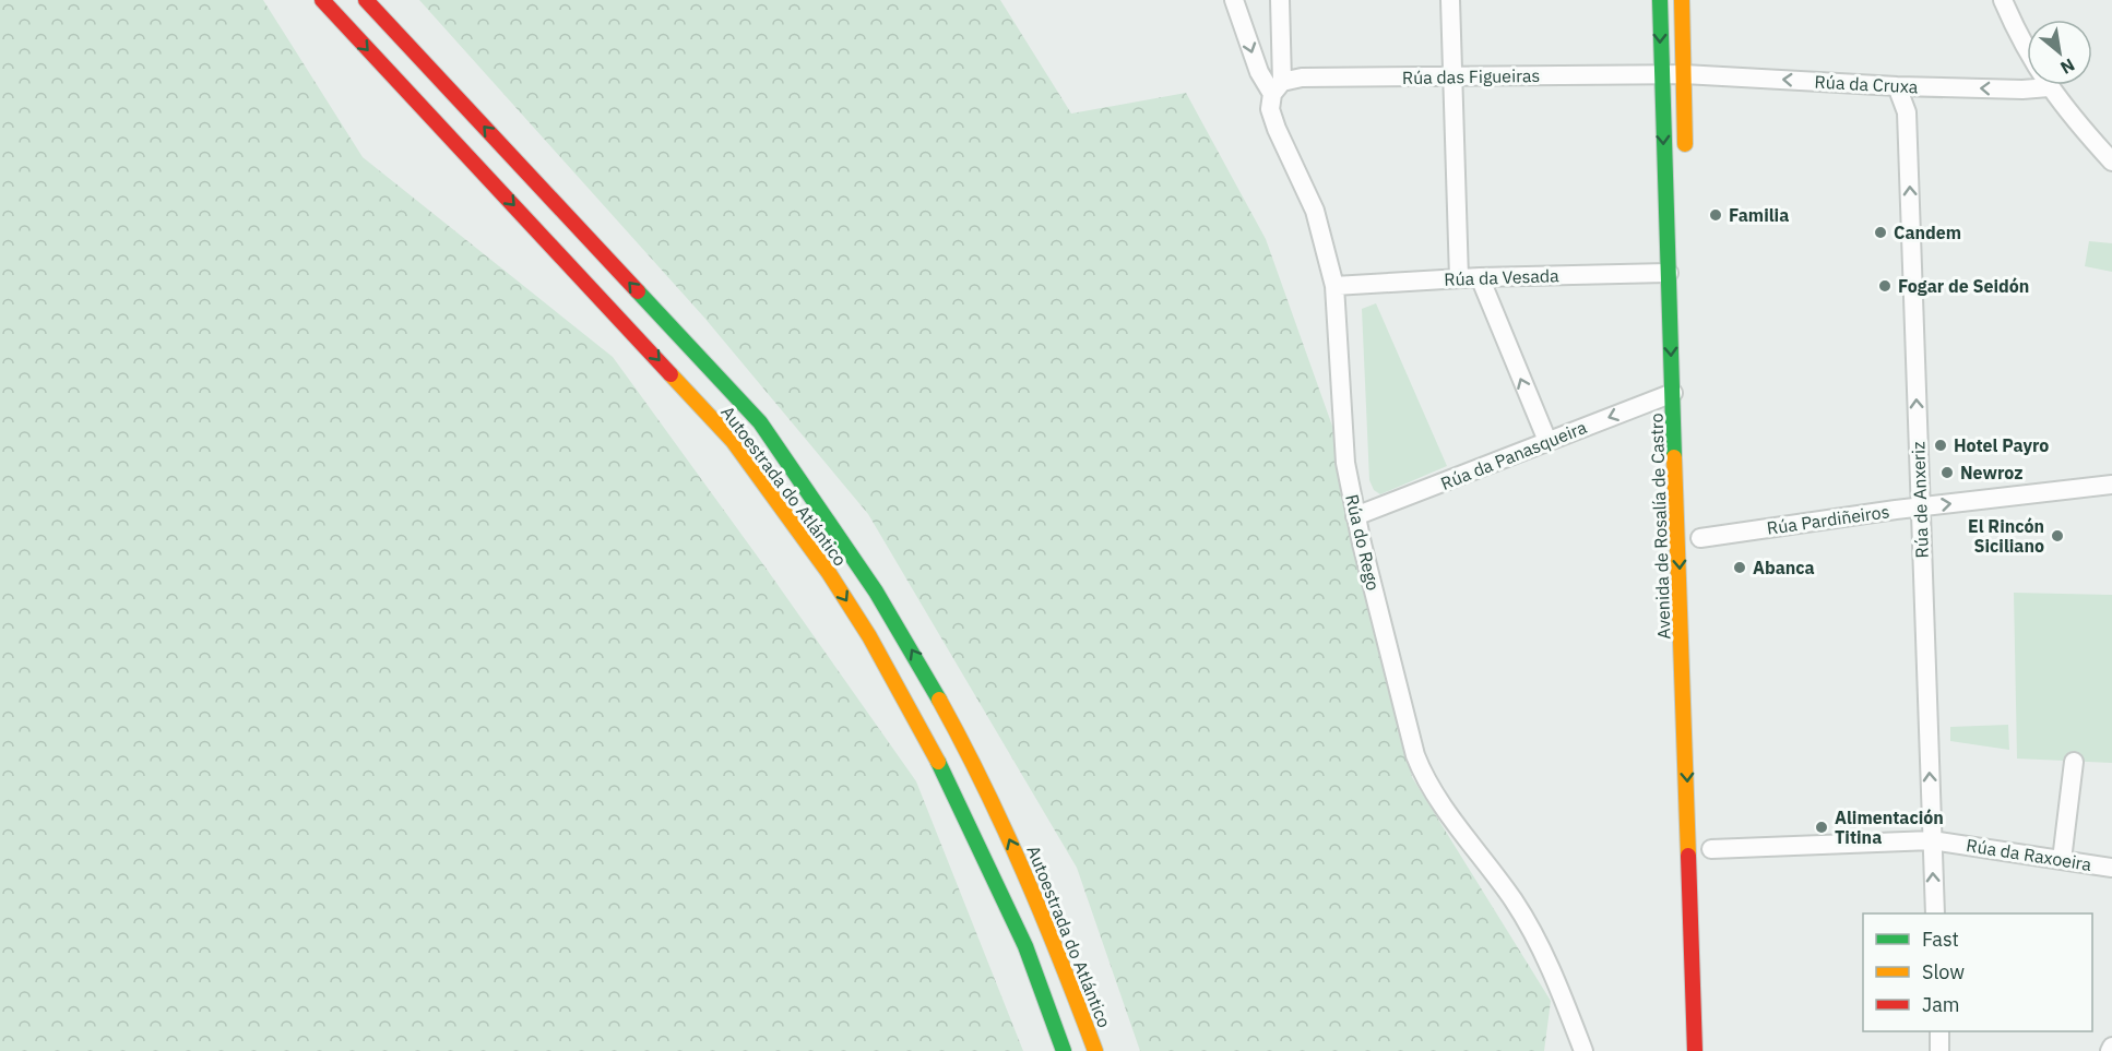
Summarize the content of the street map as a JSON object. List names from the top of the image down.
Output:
{
  "streets": {
    "highway": ["Autoestrada do Atlántico", "Avenida de Rosalía de Castro"],
    "street": [
      "Rúa das Figueiras",
      "Rúa da Cruxa",
      "Rúa da Vesada",
      "Rúa da Panasqueira",
      "Rúa de Anxeriz",
      "Rúa Pardiñeiros",
      "Rúa do Rego",
      "Rúa da Raxoeira"
    ]
  },
  "crossings": [
    ["Rúa das Figueiras", "Rúa da Cruxa"],
    ["Rúa das Figueiras", "Avenida de Rosalía de Castro"],
    ["Rúa das Figueiras", "Rúa do Rego"],
    ["Rúa da Cruxa", "Rúa de Anxeriz"],
    ["Rúa da Cruxa", "Avenida de Rosalía de Castro"],
    ["Rúa da Vesada", "Avenida de Rosalía de Castro"],
    ["Rúa da Vesada", "Rúa do Rego"],
    ["Rúa da Panasqueira", "Avenida de Rosalía de Castro"],
    ["Rúa da Panasqueira", "Rúa do Rego"],
    ["Rúa de Anxeriz", "Rúa Pardiñeiros"],
    ["Rúa de Anxeriz", "Rúa da Raxoeira"]
  ],
  "one_way": [
    "Rúa da Cruxa",
    "Rúa da Panasqueira",
    "Rúa de Anxeriz",
    "Rúa Pardiñeiros",
    "Avenida de Rosalía de Castro"
  ],
  "places": [
    "Familia",
    "Candem",
    "Fogar de Seidón",
    "Hotel Payro",
    "Newroz",
    "El Rincón Siciliano",
    "Abanca",
    "Alimentación Titina"
  ],
  "legend": ["Fast", "Slow", "Jam"],
  "north": "bottom right"
}
